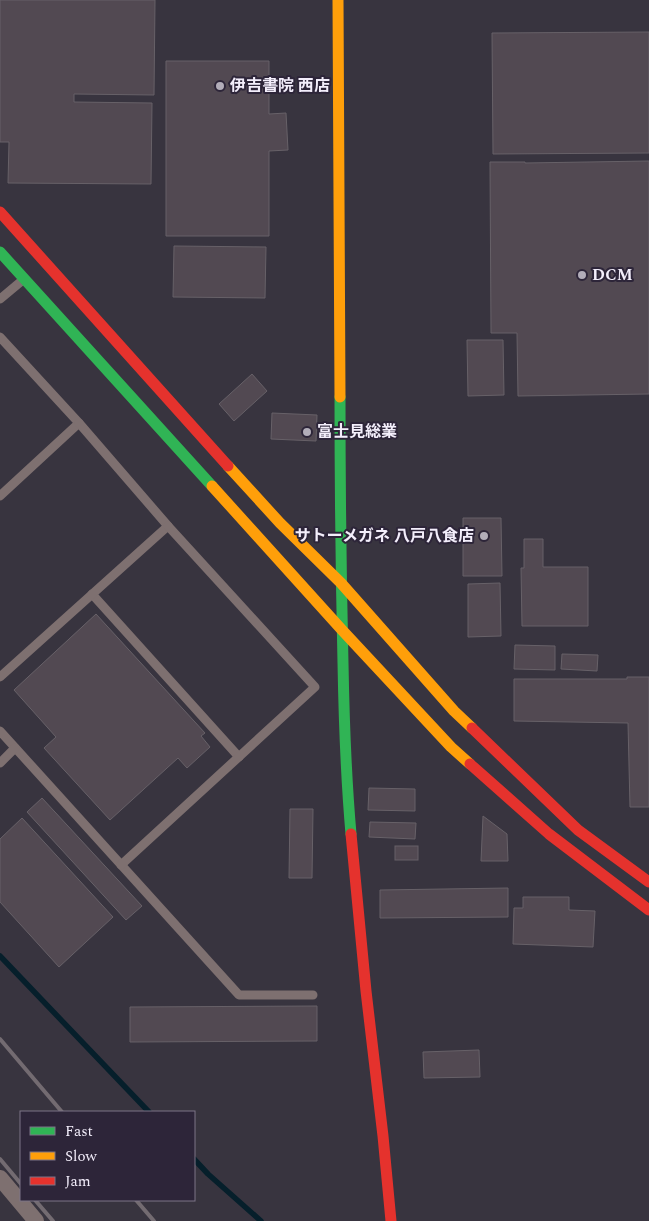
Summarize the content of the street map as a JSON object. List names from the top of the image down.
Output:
{
  "places": [
    "伊吉書院 西店",
    "DCM",
    "富士見総業",
    "サトーメガネ 八戸八食店"
  ],
  "legend": ["Fast", "Slow", "Jam"]
}
